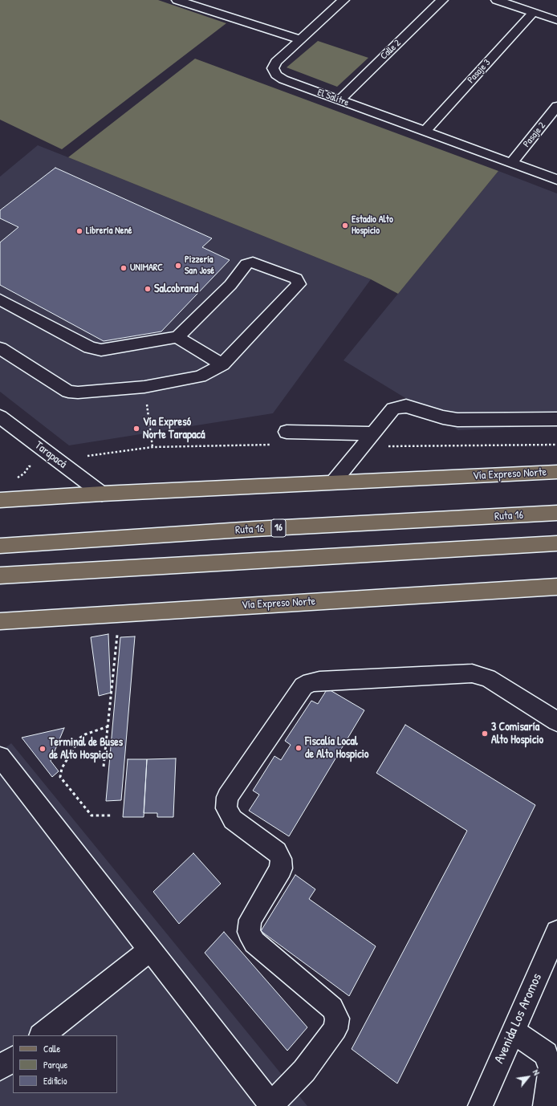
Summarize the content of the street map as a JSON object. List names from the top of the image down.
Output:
{
  "streets": {
    "main road": ["Vía Expreso Norte", "Ruta 16", "16"],
    "street": [
      "Calle 2",
      "Pasaje 3",
      "El Salitre",
      "Pasaje 2",
      "Tarapacá",
      "Avenida Los Aromos"
    ]
  },
  "crossings": [
    ["Calle 2", "El Salitre"],
    ["Pasaje 3", "El Salitre"],
    ["El Salitre", "Pasaje 2"],
    ["Tarapacá", "Vía Expreso Norte"]
  ],
  "places": [
    "Estadio Alto Hospicio",
    "Librería Nené",
    "Pizzería San José",
    "UNIMARC",
    "Salcobrand",
    "Vía Expresó Norte Tarapacá",
    "3 Comisaría Alto Hospicio",
    "Fiscalía Local de Alto Hospicio",
    "Terminal de Buses de Alto Hospicio"
  ],
  "legend": ["Calle", "Parque", "Edificio"],
  "north": "top right"
}
